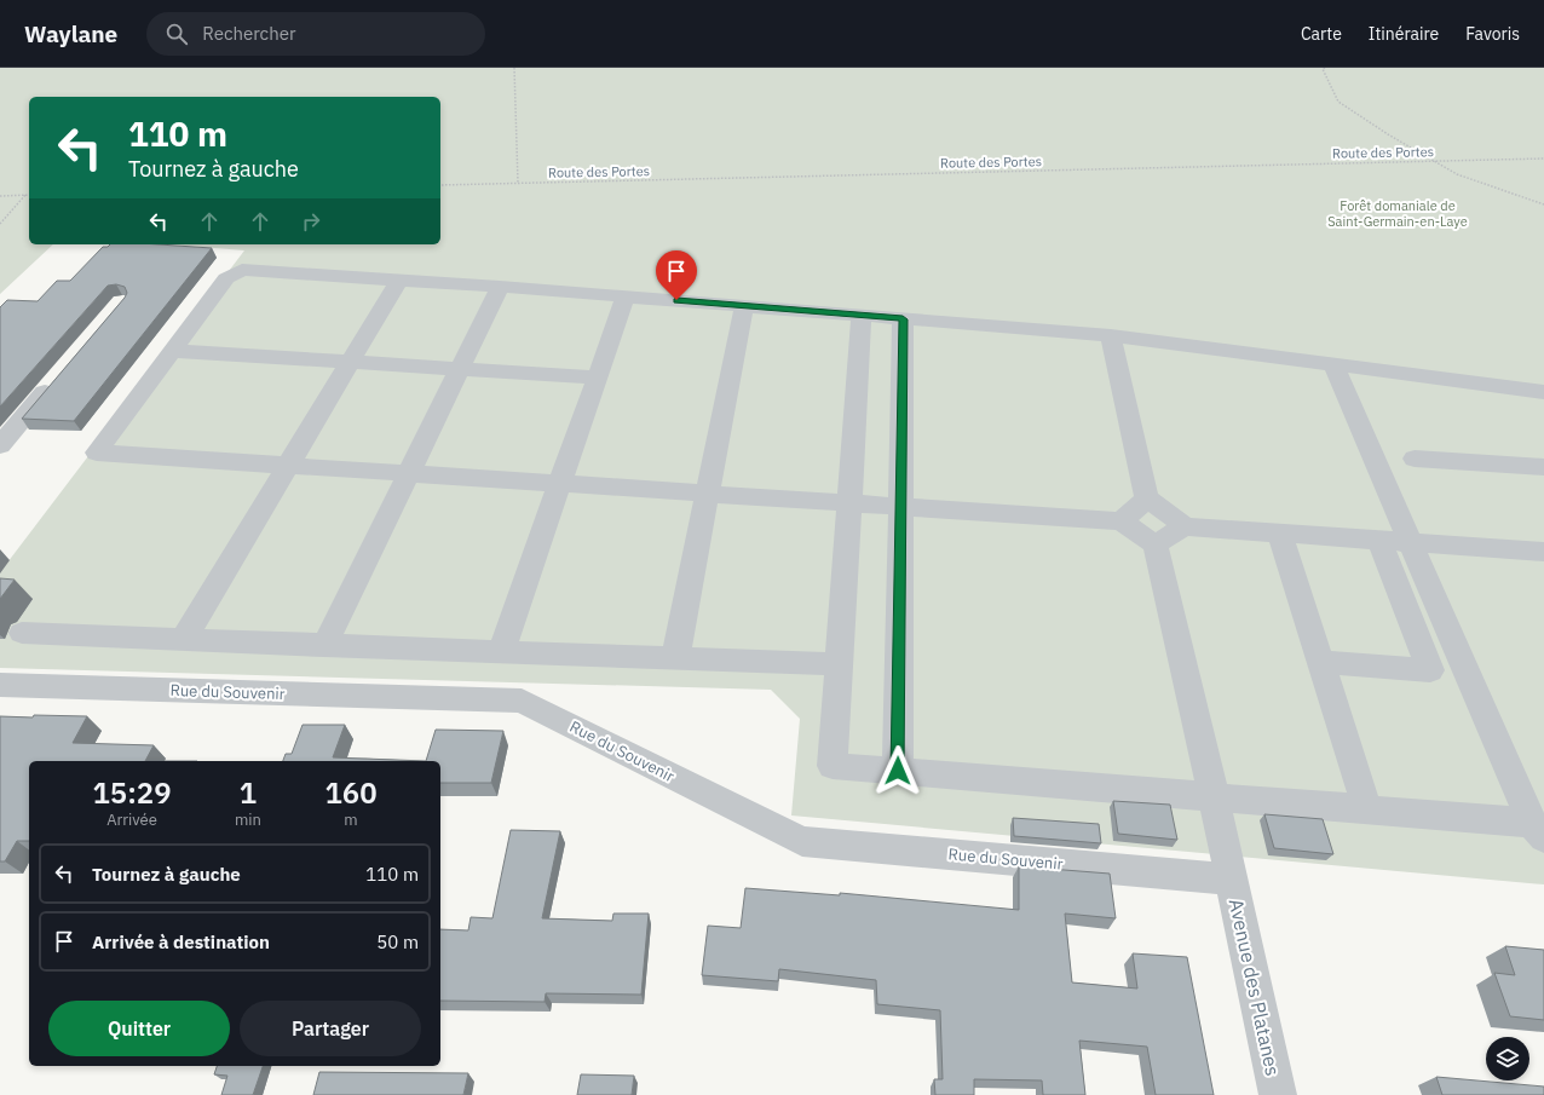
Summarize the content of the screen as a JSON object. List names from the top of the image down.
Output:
{
  "streets": {
    "street": ["Rue du Souvenir", "Avenue des Platanes"],
    "path": ["Route des Portes"]
  },
  "crossings": [
    ["Rue du Souvenir", "Avenue des Platanes"]
  ],
  "parks": ["Forêt domaniale de Saint-Germain-en-Laye"],
  "page": {
    "header": "Waylane",
    "search": "Rechercher",
    "nav": ["Carte", "Itinéraire", "Favoris"],
    "turn": ["110 m", "Tournez à gauche"],
    "eta": [
      "15:29",
      "Arrivée",
      "1",
      "min",
      "160",
      "m"
    ],
    "list": [
      {
        "name": "Tournez à gauche",
        "value": "110 m"
      },
      {
        "name": "Arrivée à destination",
        "value": "50 m"
      }
    ],
    "buttons": ["Quitter", "Partager"]
  }
}
